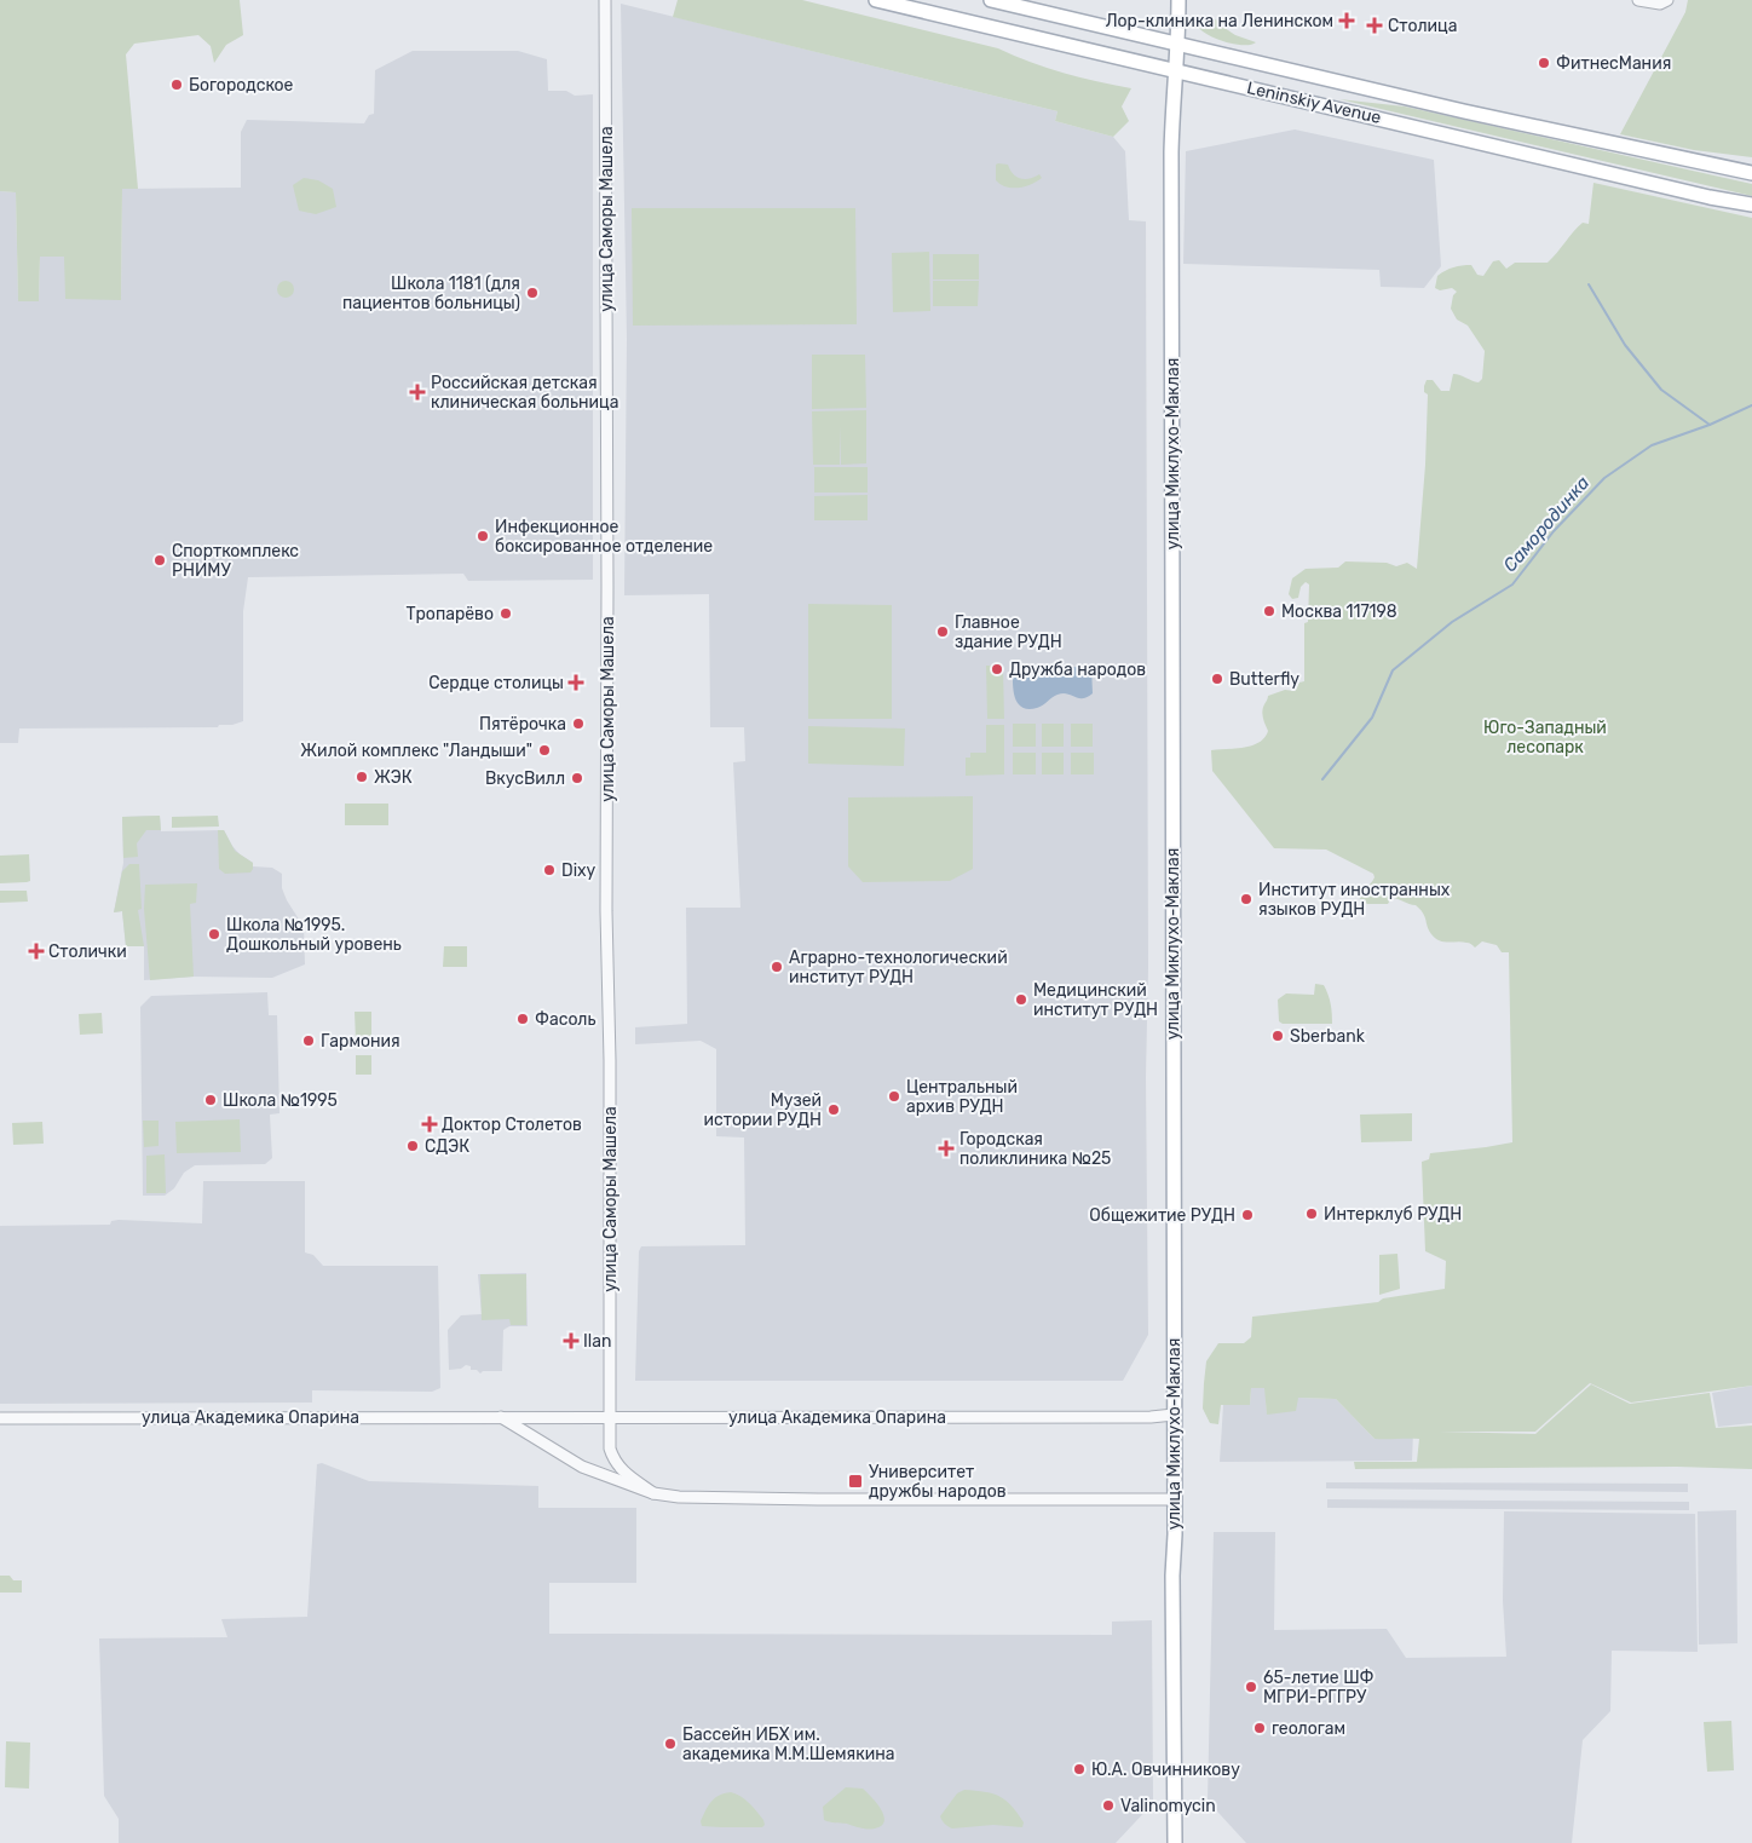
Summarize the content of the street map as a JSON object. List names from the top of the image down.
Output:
{
  "streets": {
    "main road": ["Leninskiy Avenue", "улица Миклухо-Маклая"],
    "street": ["улица Саморы Машела", "улица Академика Опарина"]
  },
  "crossings": [
    ["Leninskiy Avenue", "улица Миклухо-Маклая"],
    ["улица Саморы Машела", "улица Академика Опарина"],
    ["улица Миклухо-Маклая", "улица Академика Опарина"]
  ],
  "water": ["Самородинка"],
  "parks": ["Юго-Западный лесопарк"],
  "places": {
    "health": [
      "Лор-клиника на Ленинском",
      "Столица",
      "Российская детская клиническая больница",
      "Сердце столицы",
      "Столички",
      "Доктор Столетов",
      "Городская поликлиника №25",
      "Ilan"
    ],
    "other": [
      "ФитнесМания",
      "Богородское",
      "Школа 1181 (для пациентов больницы)",
      "Инфекционное боксированное отделение",
      "Спорткомплекс РНИМУ",
      "Москва 117198",
      "Тропарёво",
      "Главное здание РУДН",
      "Дружба народов",
      "Butterfly",
      "Пятёрочка",
      "Жилой комплекс \"Ландыши\"",
      "ЖЭК",
      "ВкусВилл",
      "Dixy",
      "Институт иностранных языков РУДН",
      "Школа №1995. Дошкольный уровень",
      "Аграрно-технологический институт РУДН",
      "Медицинский институт РУДН",
      "Фасоль",
      "Sberbank",
      "Гармония",
      "Центральный архив РУДН",
      "Школа №1995",
      "Музей истории РУДН",
      "СДЭК",
      "Интерклуб РУДН",
      "Общежитие РУДН",
      "65-летие ШФ МГРИ-РГГРУ",
      "геологам",
      "Бассейн ИБХ им. академика М.М.Шемякина",
      "Ю.А. Овчинникову",
      "Valinomycin"
    ],
    "transit": ["Университет дружбы народов"]
  }
}
